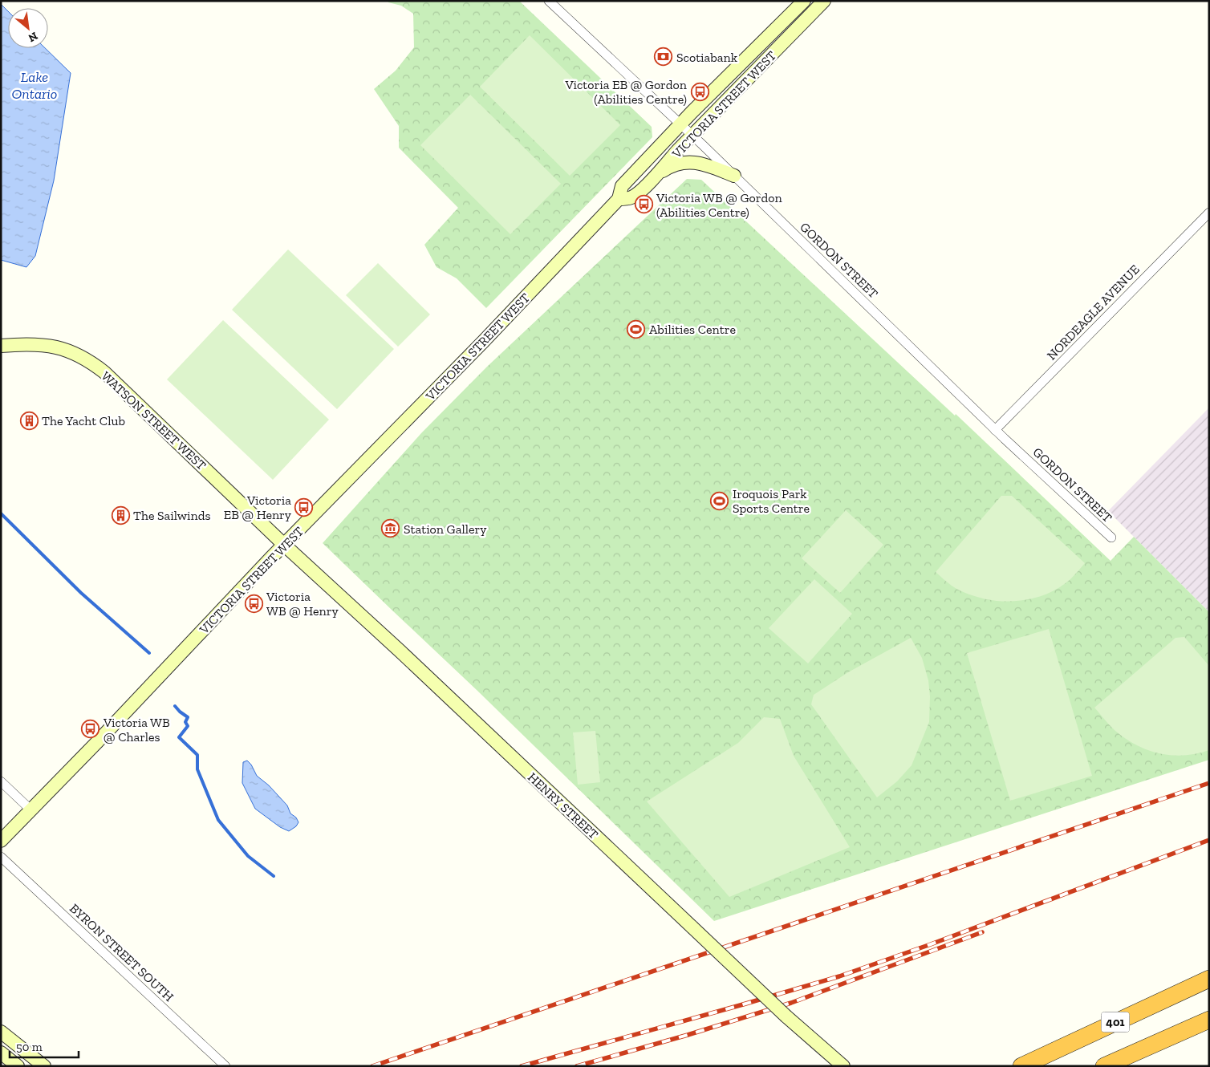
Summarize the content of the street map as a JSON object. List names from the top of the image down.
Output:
{
  "streets": {
    "highway": ["401"],
    "main road": ["VICTORIA STREET WEST", "WATSON STREET WEST", "HENRY STREET"],
    "street": ["GORDON STREET", "NORDEAGLE AVENUE", "BYRON STREET SOUTH"]
  },
  "crossings": [
    ["VICTORIA STREET WEST", "GORDON STREET"],
    ["VICTORIA STREET WEST", "WATSON STREET WEST"],
    ["VICTORIA STREET WEST", "HENRY STREET"],
    ["GORDON STREET", "NORDEAGLE AVENUE"],
    ["WATSON STREET WEST", "HENRY STREET"]
  ],
  "water": ["Lake Ontario"],
  "places": {
    "bank": ["Scotiabank"],
    "bus stop": [
      "Victoria EB @ Gordon (Abilities Centre)",
      "Victoria WB @ Gordon (Abilities Centre)",
      "Victoria EB @ Henry",
      "Victoria WB @ Henry",
      "Victoria WB @ Charles"
    ],
    "sports": ["Abilities Centre", "Iroquois Park Sports Centre"],
    "building": ["The Yacht Club", "The Sailwinds"],
    "museum": ["Station Gallery"]
  },
  "scale_bar": "50 m",
  "north": "bottom right"
}
